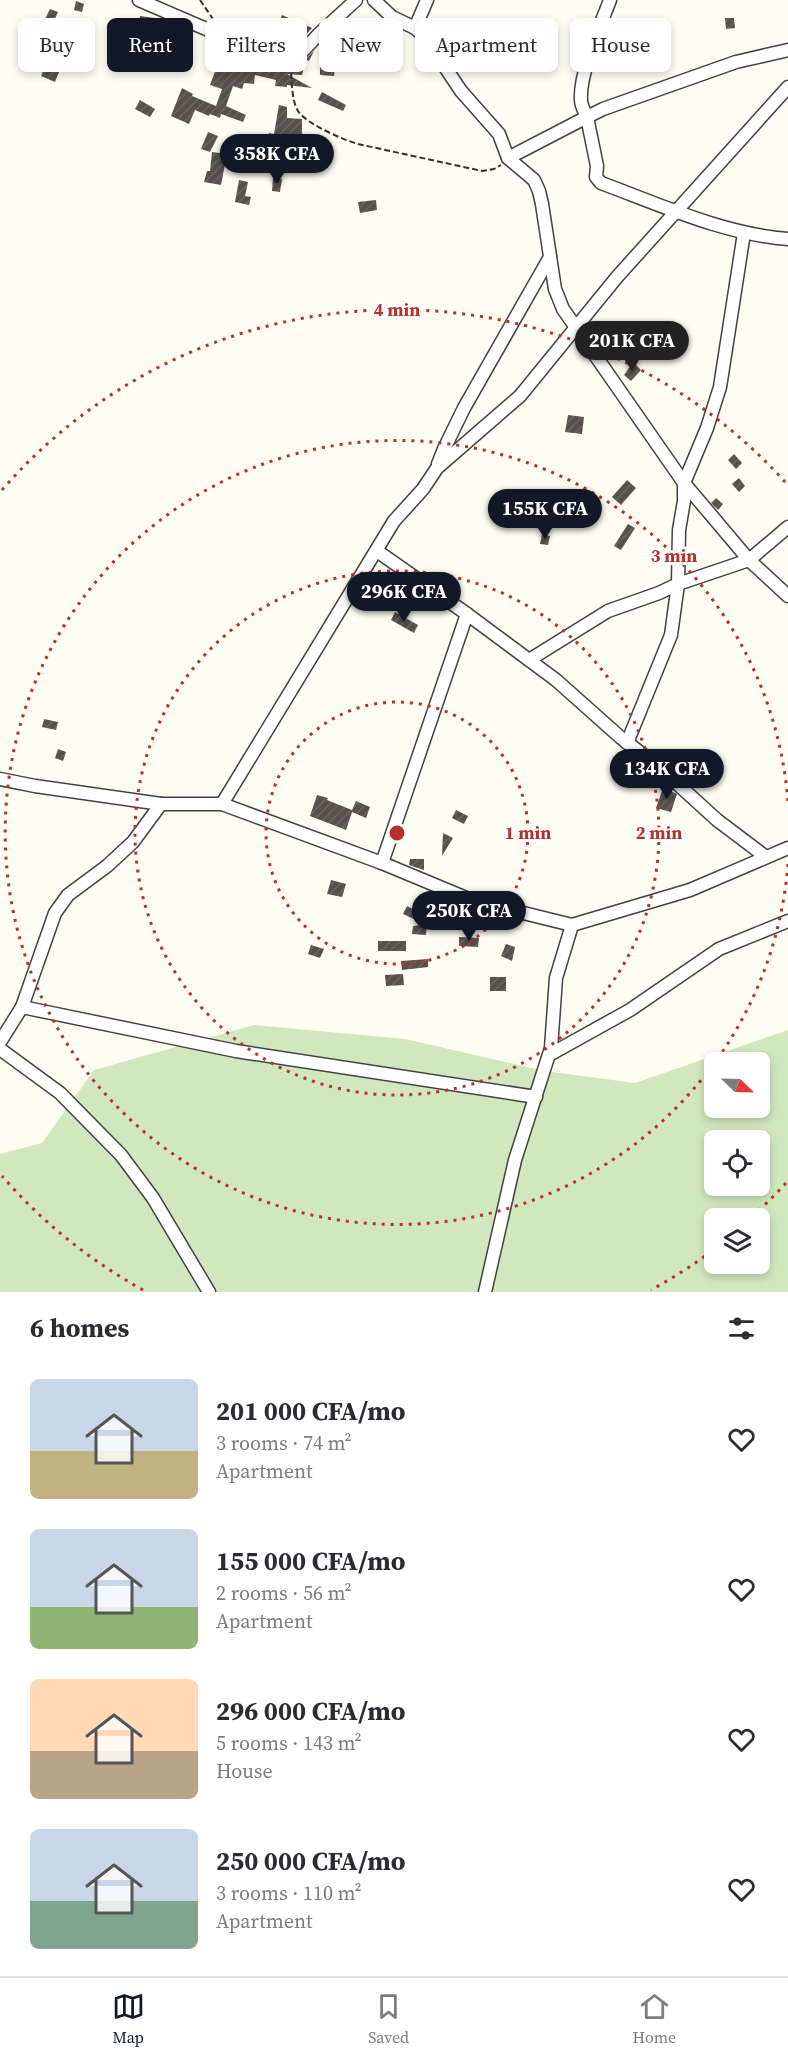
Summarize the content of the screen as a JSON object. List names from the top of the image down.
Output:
{
  "north": "bottom right",
  "page": {
    "chip": [
      "Buy",
      "Rent",
      "Filters",
      "New",
      "Apartment",
      "House"
    ],
    "price": [
      "358K CFA",
      "201K CFA",
      "155K CFA",
      "296K CFA",
      "134K CFA",
      "250K CFA"
    ],
    "heading": "6 homes",
    "list": [
      {
        "name": "201 000 CFA/mo",
        "note": "3 rooms · 74 m² · Apartment"
      },
      {
        "name": "155 000 CFA/mo",
        "note": "2 rooms · 56 m² · Apartment"
      },
      {
        "name": "296 000 CFA/mo",
        "note": "5 rooms · 143 m² · House"
      },
      {
        "name": "250 000 CFA/mo",
        "note": "3 rooms · 110 m² · Apartment"
      }
    ],
    "tabs": ["Map", "Saved", "Home"]
  },
  "rings": [
    "4 min",
    "3 min",
    "1 min",
    "2 min"
  ]
}
